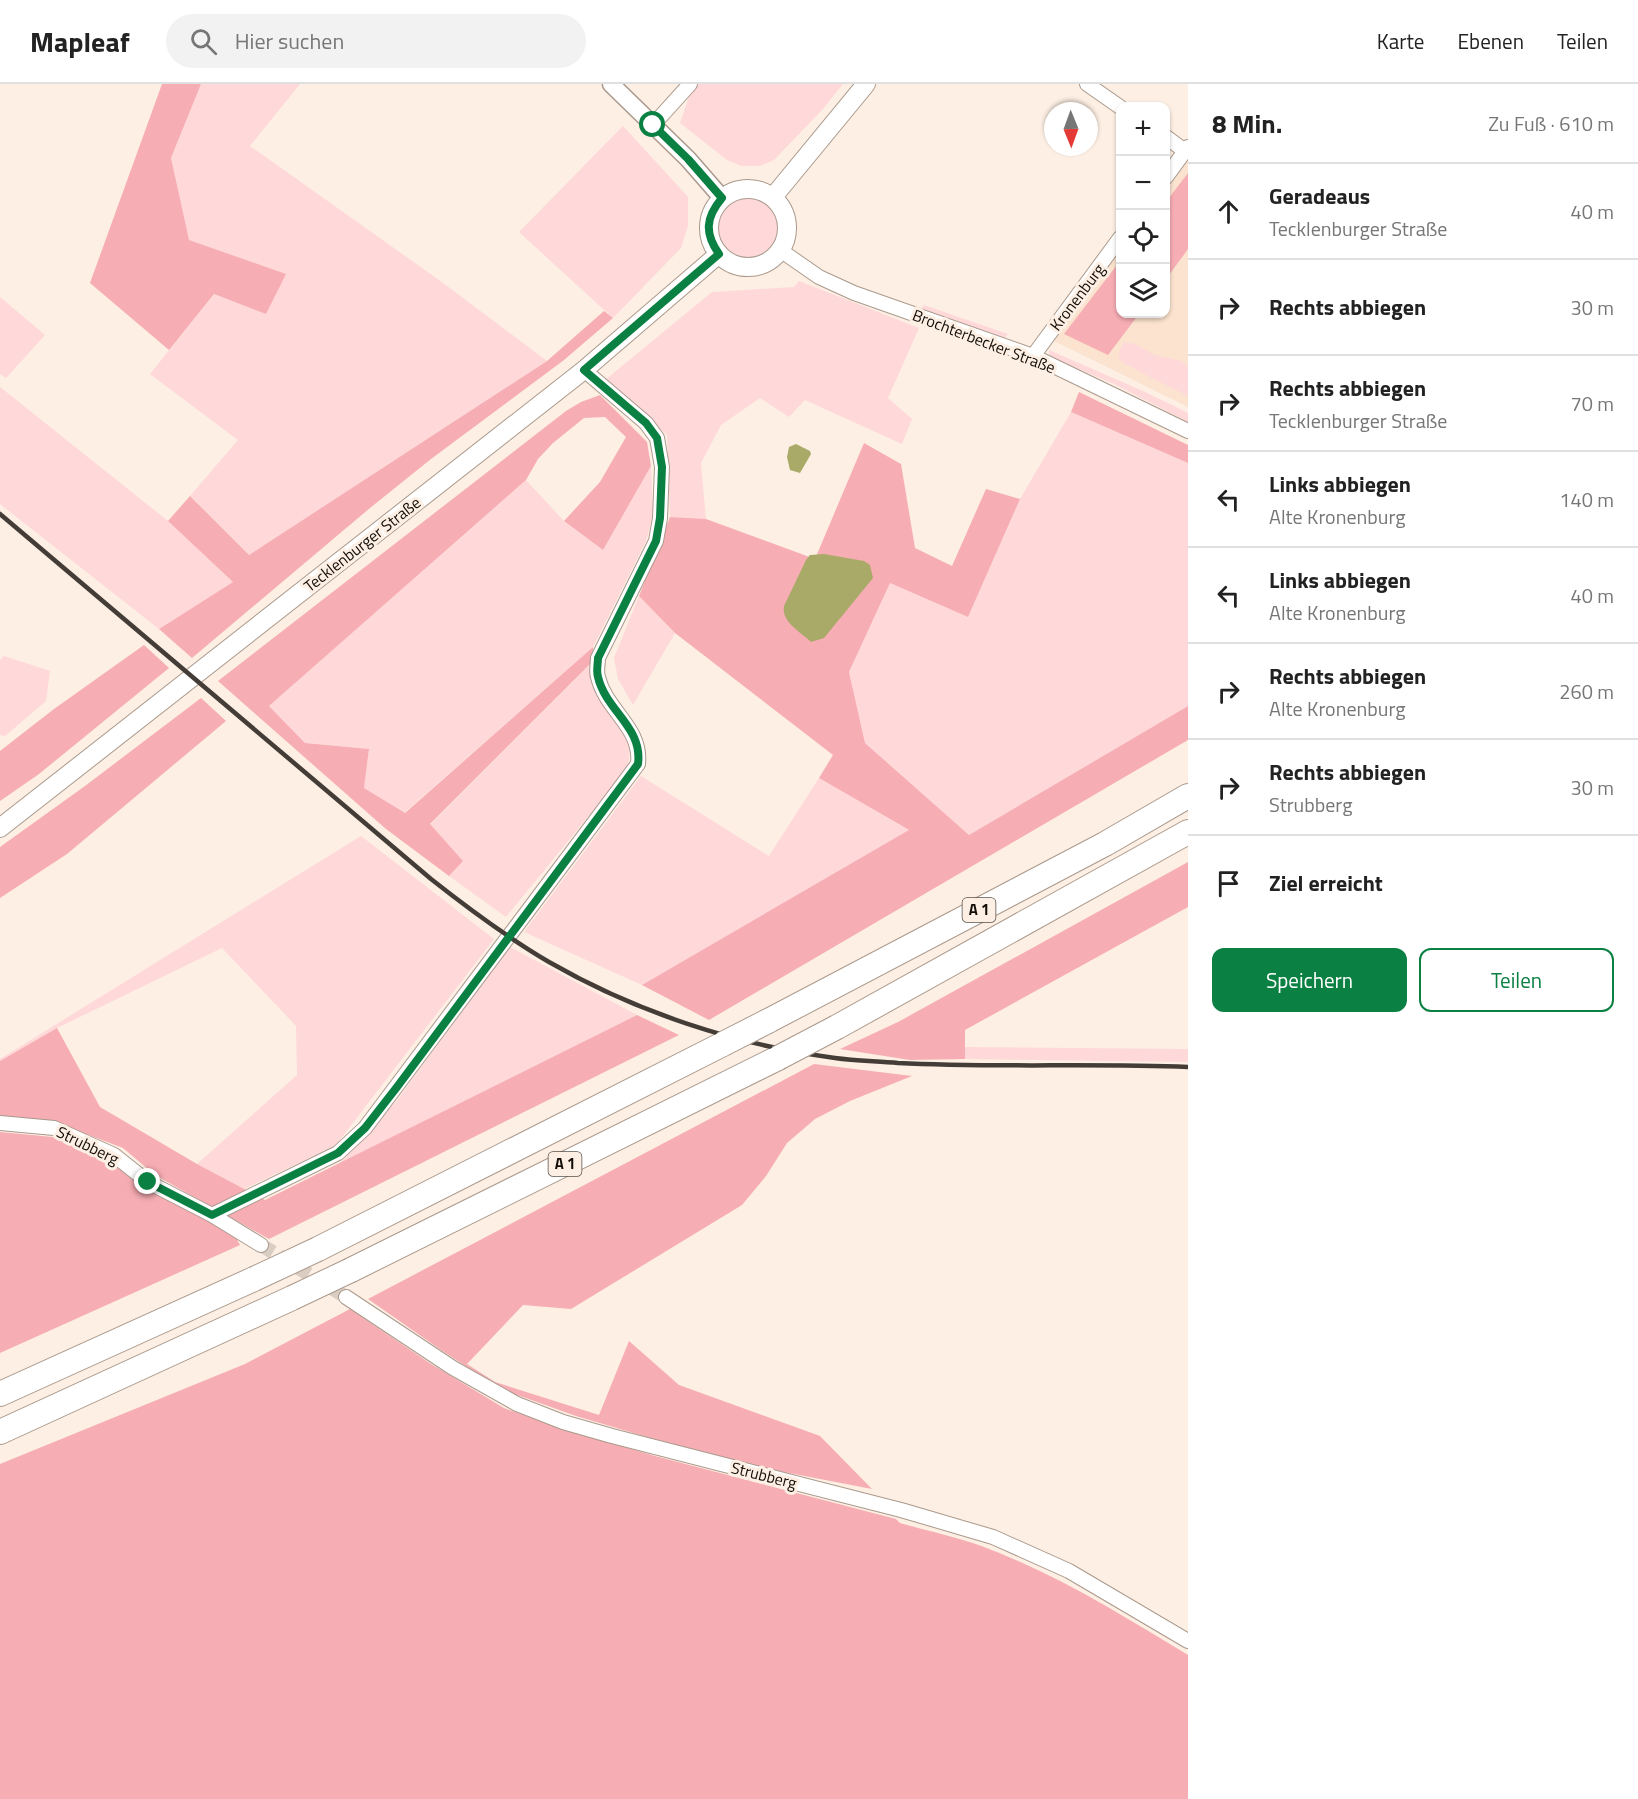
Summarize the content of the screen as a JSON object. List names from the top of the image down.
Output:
{
  "streets": {
    "highway": ["A 1"],
    "main road": ["Tecklenburger Straße"],
    "street": ["Kronenburg", "Brochterbecker Straße", "Strubberg"]
  },
  "crossings": [
    ["Kronenburg", "Brochterbecker Straße"],
    ["Brochterbecker Straße", "Tecklenburger Straße"]
  ],
  "north": "bottom",
  "page": {
    "header": "Mapleaf",
    "search": "Hier suchen",
    "nav": ["Karte", "Ebenen", "Teilen"],
    "heading": ["8 Min.", "Zu Fuß · 610 m"],
    "map_buttons": ["+", "−"],
    "list": [
      ["Geradeaus", "Tecklenburger Straße", "40 m"],
      ["Rechts abbiegen", "30 m"],
      ["Rechts abbiegen", "Tecklenburger Straße", "70 m"],
      ["Links abbiegen", "Alte Kronenburg", "140 m"],
      ["Links abbiegen", "Alte Kronenburg", "40 m"],
      ["Rechts abbiegen", "Alte Kronenburg", "260 m"],
      ["Rechts abbiegen", "Strubberg", "30 m"],
      "Ziel erreicht"
    ],
    "buttons": ["Speichern", "Teilen"]
  }
}
